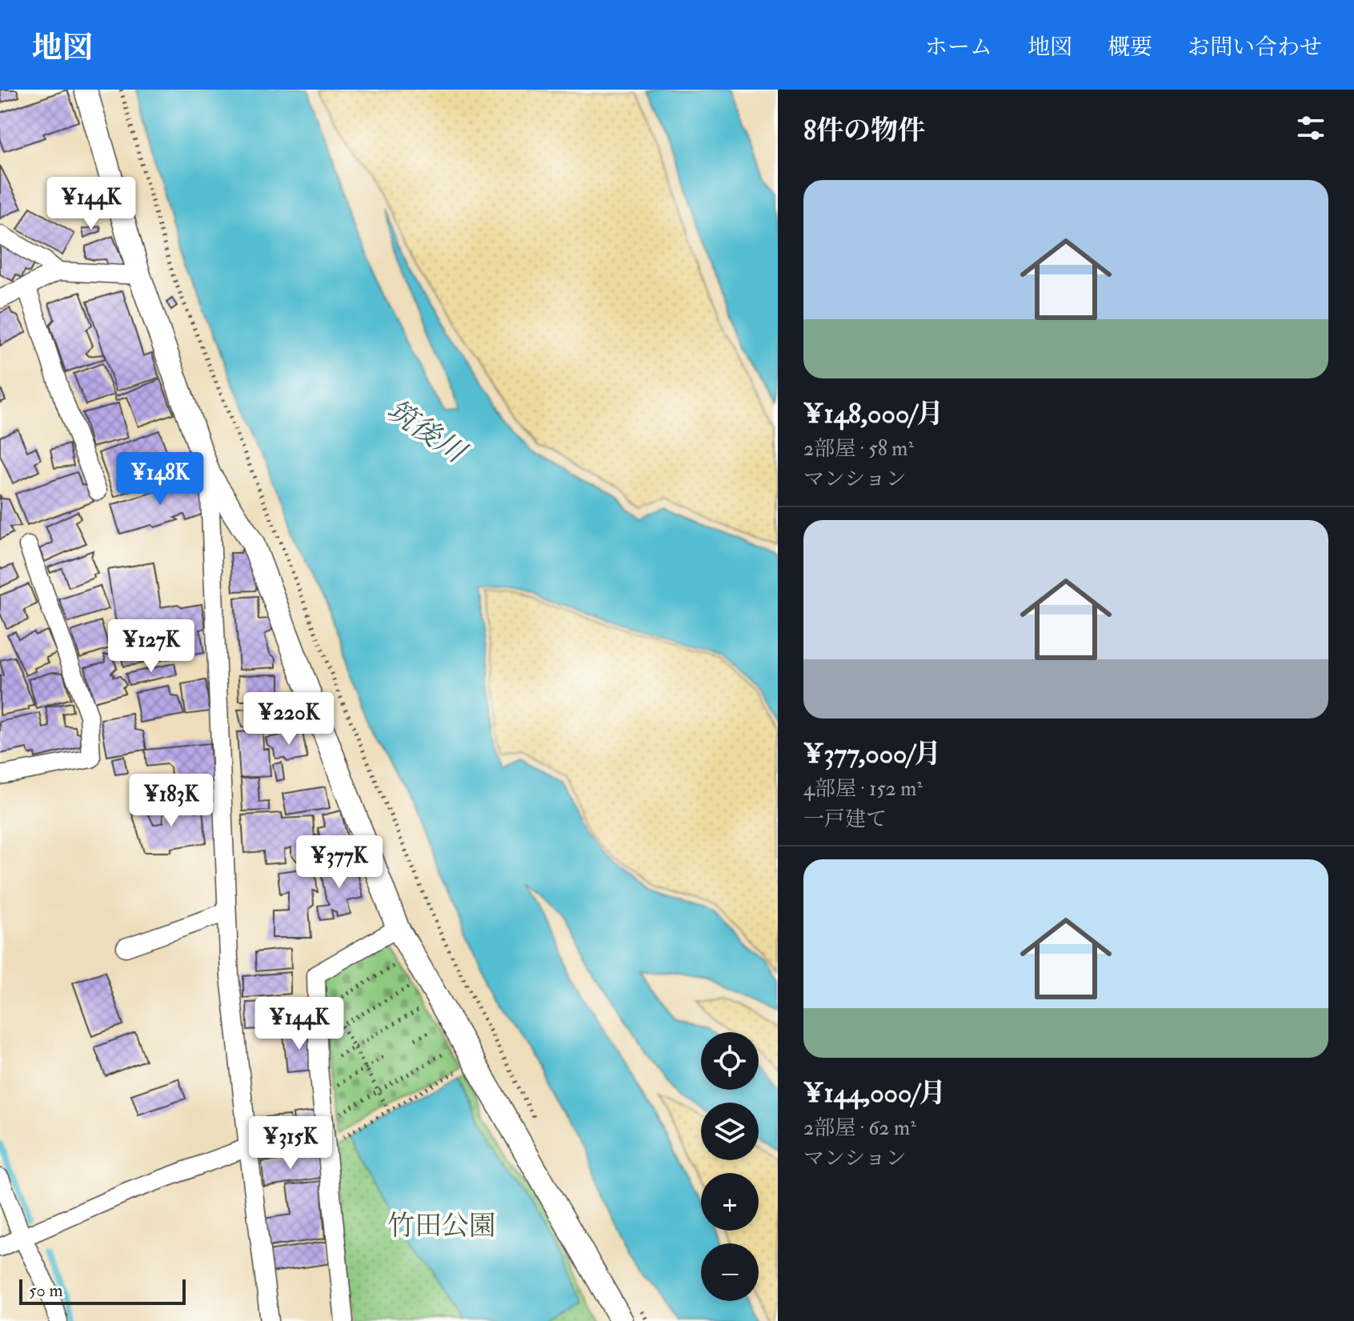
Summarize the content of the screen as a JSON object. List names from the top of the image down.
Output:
{
  "water": ["筑後川"],
  "parks": ["竹田公園"],
  "scale_bar": "50 m",
  "page": {
    "header": "地図",
    "nav": [
      "ホーム",
      "地図",
      "概要",
      "お問い合わせ"
    ],
    "heading": "8件の物件",
    "list": [
      {
        "name": "¥148,000/月",
        "note": "2部屋 · 58 m² · マンション"
      },
      {
        "name": "¥377,000/月",
        "note": "4部屋 · 152 m² · 一戸建て"
      },
      {
        "name": "¥144,000/月",
        "note": "2部屋 · 62 m² · マンション"
      }
    ],
    "price": [
      "¥144K",
      "¥148K",
      "¥127K",
      "¥220K",
      "¥183K",
      "¥377K",
      "¥144K",
      "¥315K"
    ],
    "map_buttons": ["+", "−"],
    "scale": "50 m"
  }
}
